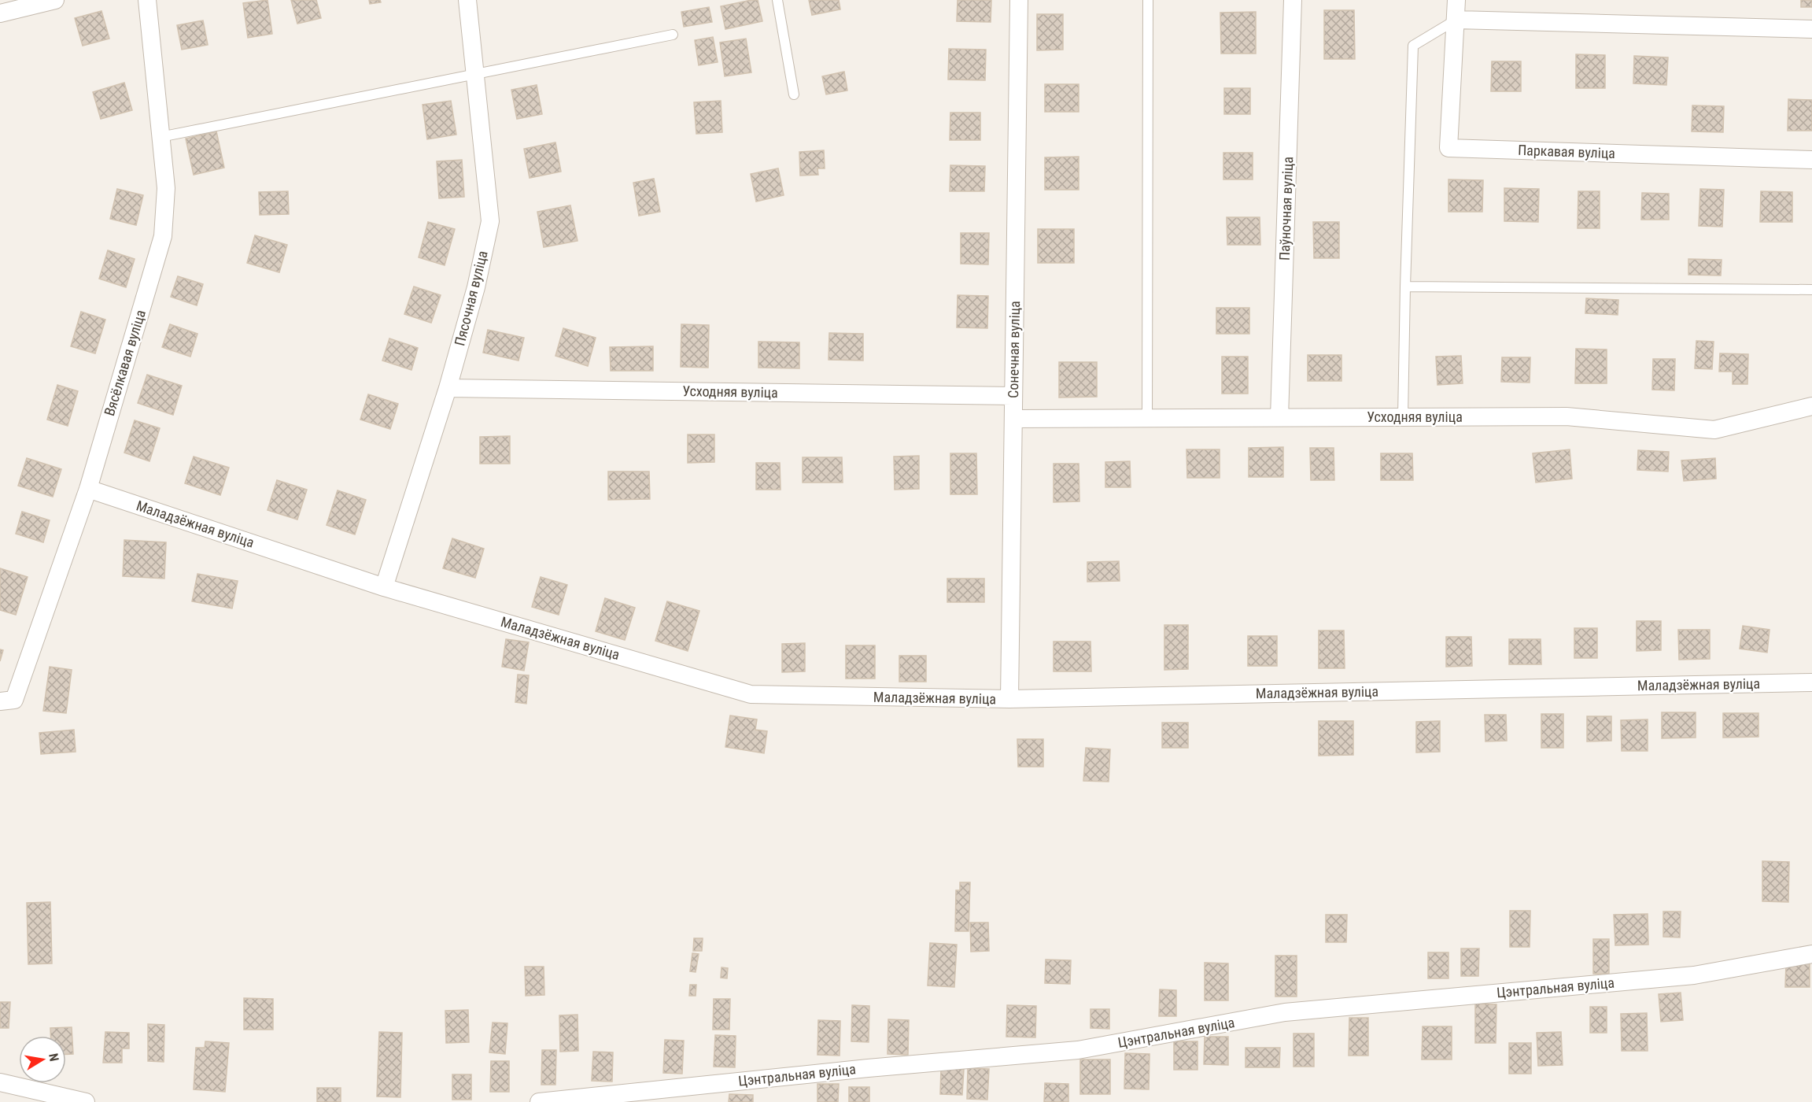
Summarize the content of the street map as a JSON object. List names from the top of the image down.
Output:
{
  "streets": {
    "street": [
      "Паркавая вуліца",
      "Паўночная вуліца",
      "Пясочная вуліца",
      "Сонечная вуліца",
      "Вясёлкавая вуліца",
      "Усходняя вуліца",
      "Маладзёжная вуліца",
      "Цэнтральная вуліца"
    ]
  },
  "crossings": [
    ["Паўночная вуліца", "Усходняя вуліца"],
    ["Пясочная вуліца", "Усходняя вуліца"],
    ["Пясочная вуліца", "Маладзёжная вуліца"],
    ["Сонечная вуліца", "Усходняя вуліца"],
    ["Сонечная вуліца", "Маладзёжная вуліца"],
    ["Вясёлкавая вуліца", "Маладзёжная вуліца"]
  ],
  "north": "right"
}
